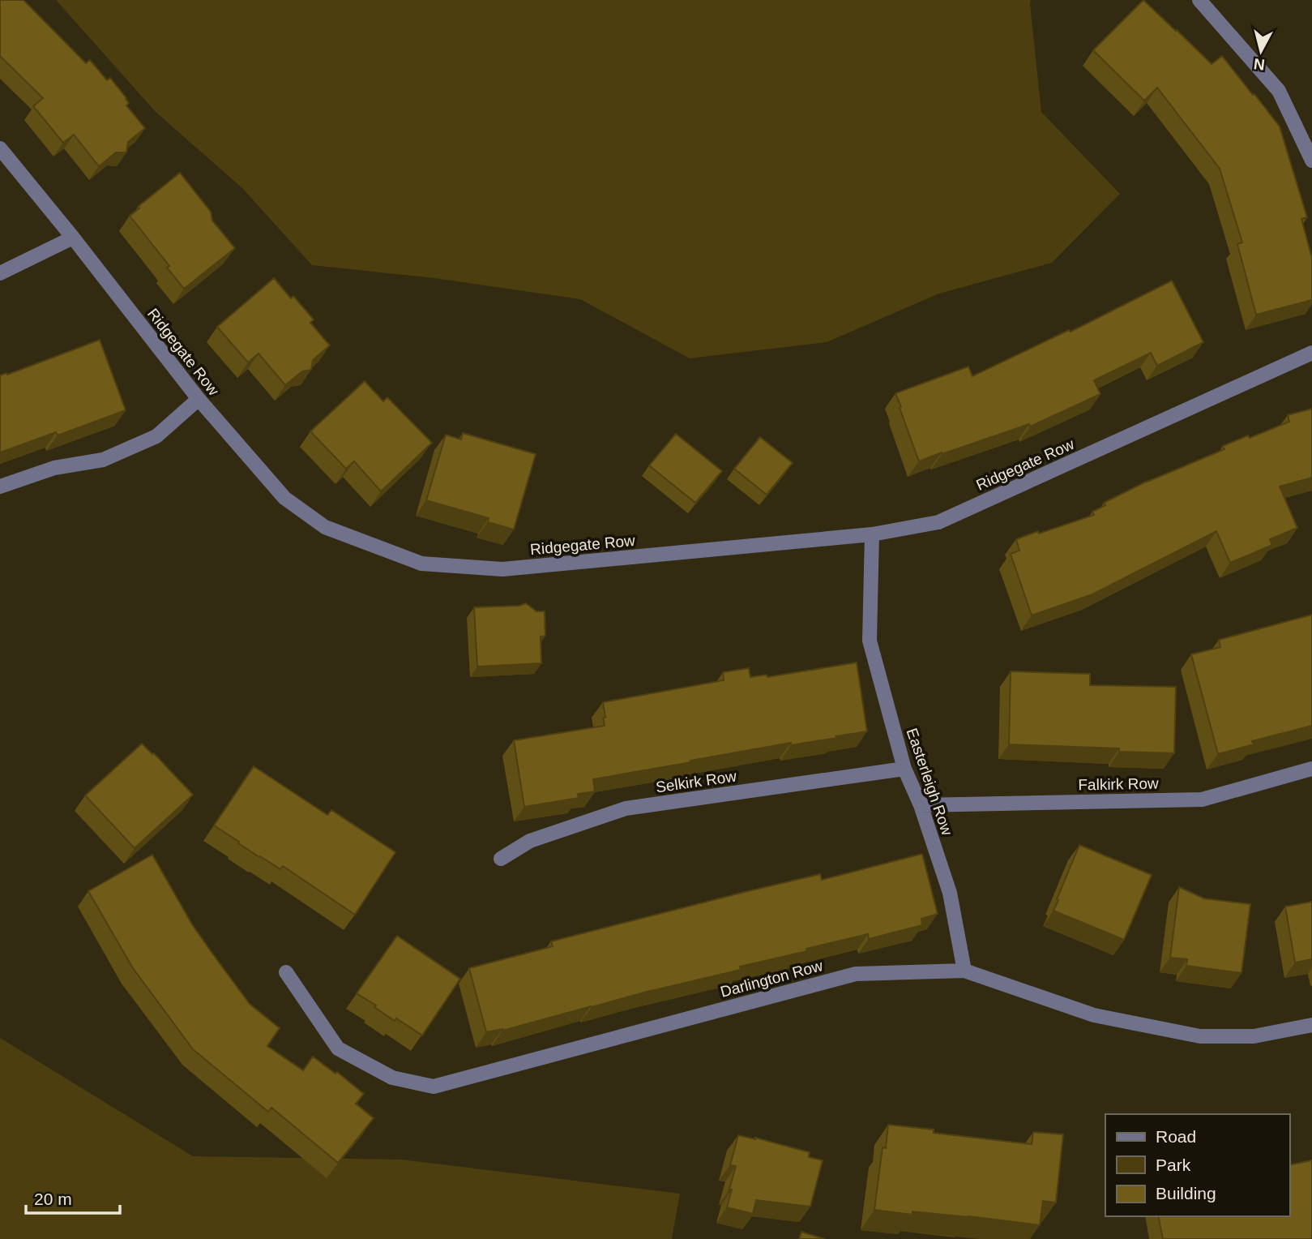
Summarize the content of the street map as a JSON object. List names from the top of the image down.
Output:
{
  "streets": {
    "street": [
      "Ridgegate Row",
      "Selkirk Row",
      "Easterleigh Row",
      "Falkirk Row",
      "Darlington Row"
    ]
  },
  "crossings": [
    ["Ridgegate Row", "Easterleigh Row"],
    ["Selkirk Row", "Easterleigh Row"],
    ["Easterleigh Row", "Falkirk Row"],
    ["Easterleigh Row", "Darlington Row"]
  ],
  "legend": ["Road", "Park", "Building"],
  "scale_bar": "20 m",
  "north": "bottom"
}
